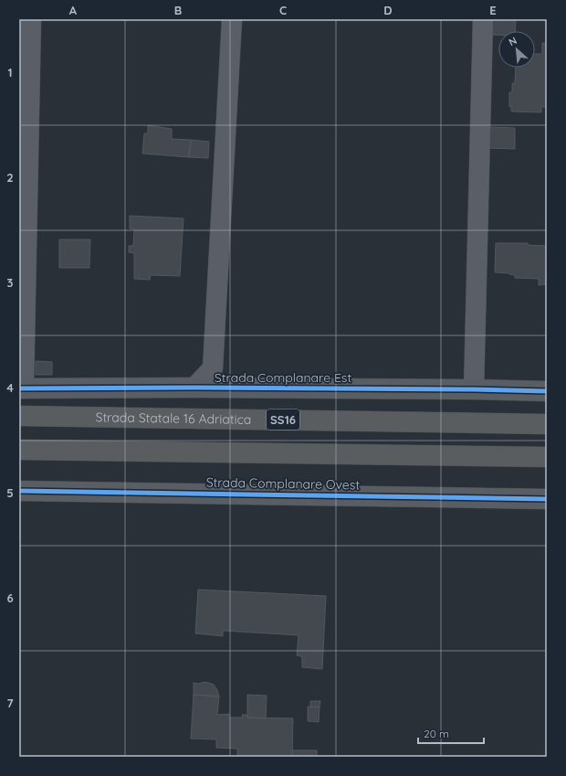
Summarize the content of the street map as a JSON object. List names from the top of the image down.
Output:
{
  "streets": {
    "highway": ["Strada Statale 16 Adriatica", "SS16"],
    "street": ["Strada Complanare Est", "Strada Complanare Ovest"]
  },
  "scale_bar": "20 m",
  "north": "top left",
  "grid": {
    "columns": [
      "A",
      "B",
      "C",
      "D",
      "E"
    ],
    "rows": [
      "1",
      "2",
      "3",
      "4",
      "5",
      "6",
      "7"
    ]
  }
}
